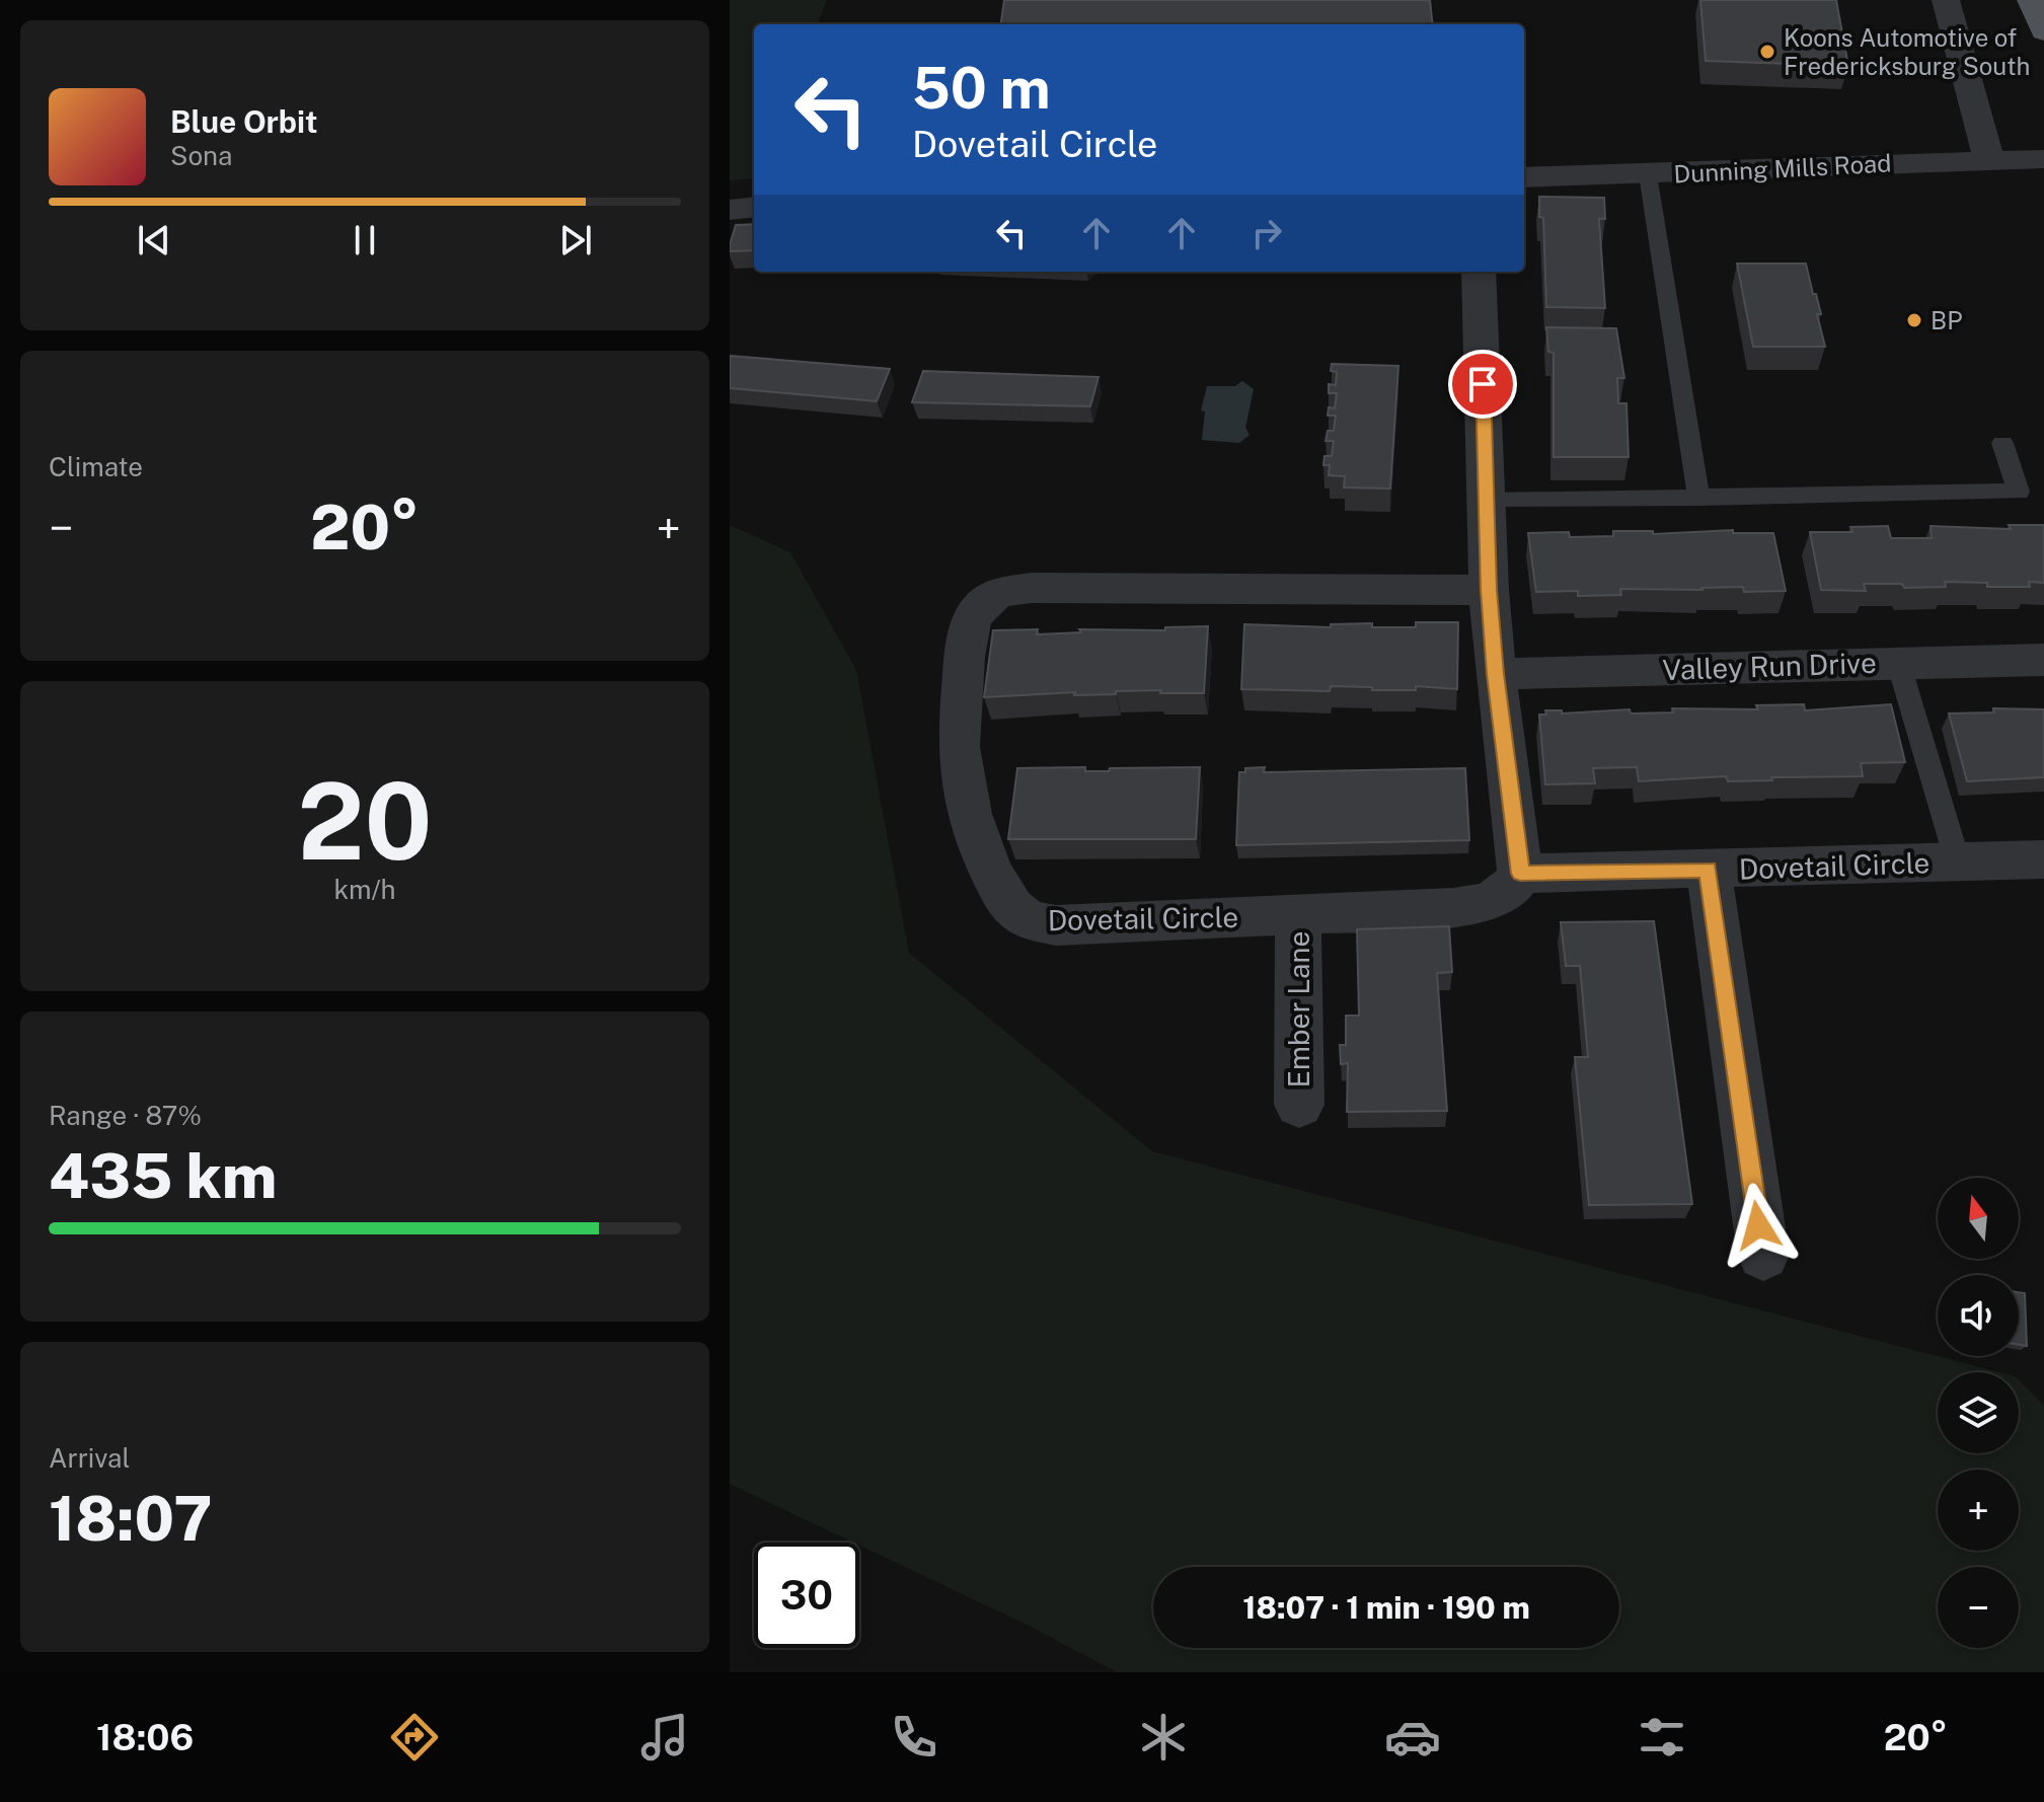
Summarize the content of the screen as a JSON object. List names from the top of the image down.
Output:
{
  "streets": {
    "street": [
      "Dunning Mills Road",
      "Valley Run Drive",
      "Dovetail Circle",
      "Ember Lane"
    ]
  },
  "crossings": [
    ["Dovetail Circle", "Ember Lane"]
  ],
  "places": ["Koons Automotive of Fredericksburg South", "BP"],
  "north": "top",
  "page": {
    "turn": ["50 m", "Dovetail Circle"],
    "song": ["Blue Orbit", "Sona"],
    "tile": [
      "Climate",
      ["20", "km/h"],
      ["Range · 87%", "435 km"],
      ["Arrival", "18:07"]
    ],
    "heat": ["−", "20°", "+"],
    "map_buttons": ["+", "−"],
    "limit": "30",
    "trip": "18:07 · 1 min · 190 m",
    "tabs": ["18:06", "20°"]
  }
}
